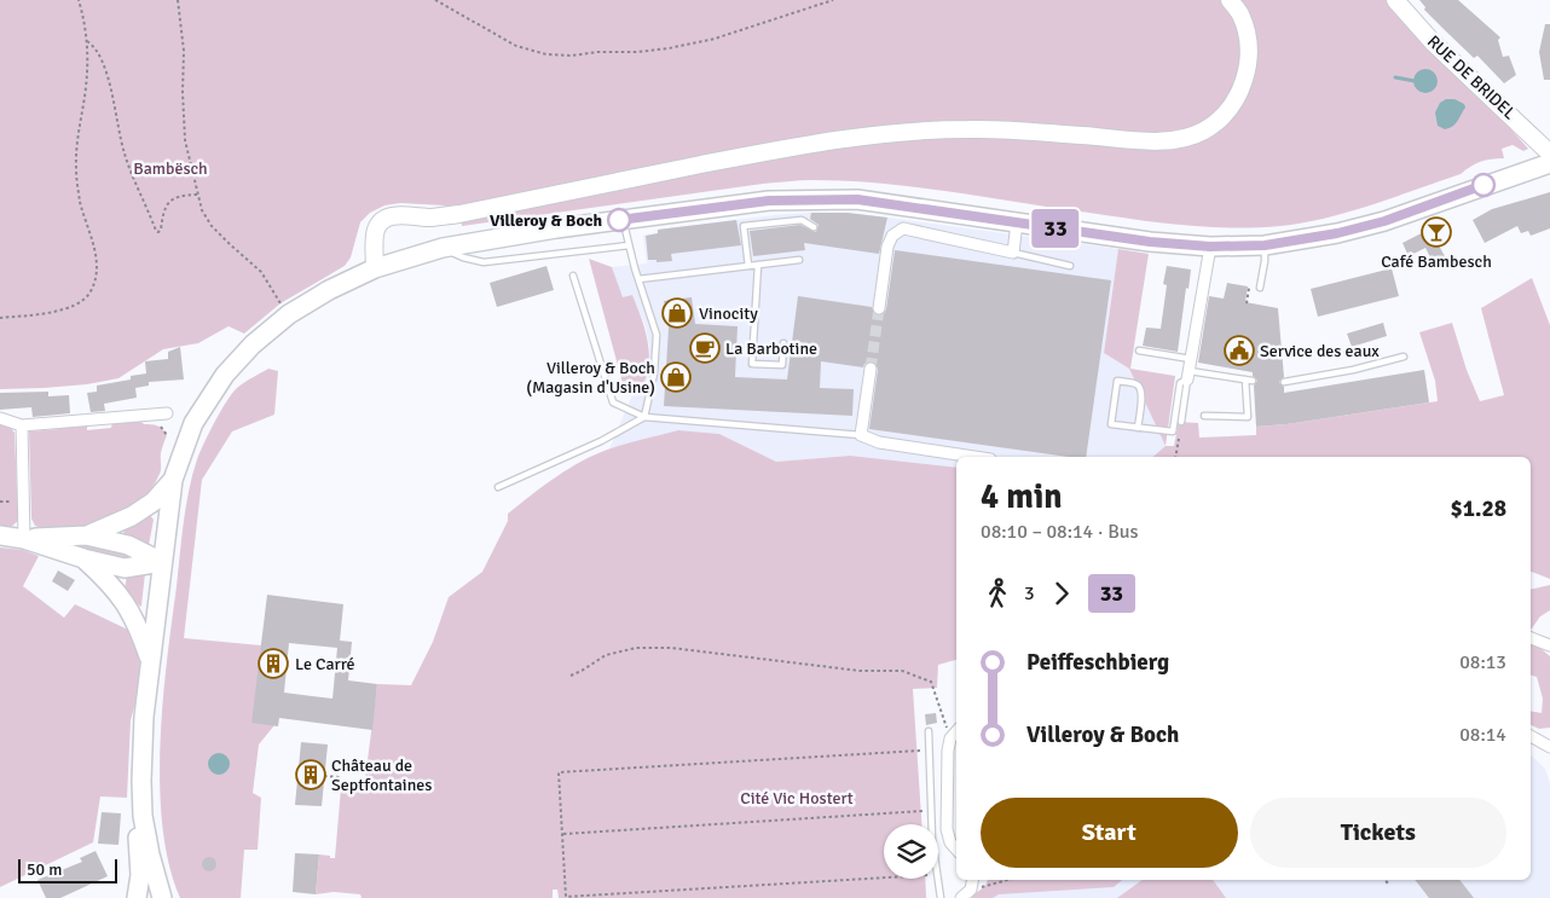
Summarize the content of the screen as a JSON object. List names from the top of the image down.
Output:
{
  "streets": {
    "main road": ["RUE DE BRIDEL"]
  },
  "parks": ["Bambësch", "Cité Vic Hostert"],
  "places": {
    "other": ["Villeroy & Boch"],
    "bar": ["Café Bambesch"],
    "shop": ["Vinocity", "Villeroy & Boch (Magasin d'Usine)"],
    "cafe": ["La Barbotine"],
    "public building": ["Service des eaux"],
    "building": ["Le Carré", "Château de Septfontaines"]
  },
  "lines": ["bus line 33"],
  "scale_bar": "50 m",
  "page": {
    "on_map": "33",
    "heading": ["4 min", "08:10 – 08:14 · Bus", "$1.28"],
    "legs": ["3", "33"],
    "list": [
      {
        "name": "Peiffeschbierg",
        "value": "08:13"
      },
      {
        "name": "Villeroy & Boch",
        "value": "08:14"
      }
    ],
    "buttons": ["Start", "Tickets"],
    "scale": "50 m"
  }
}
